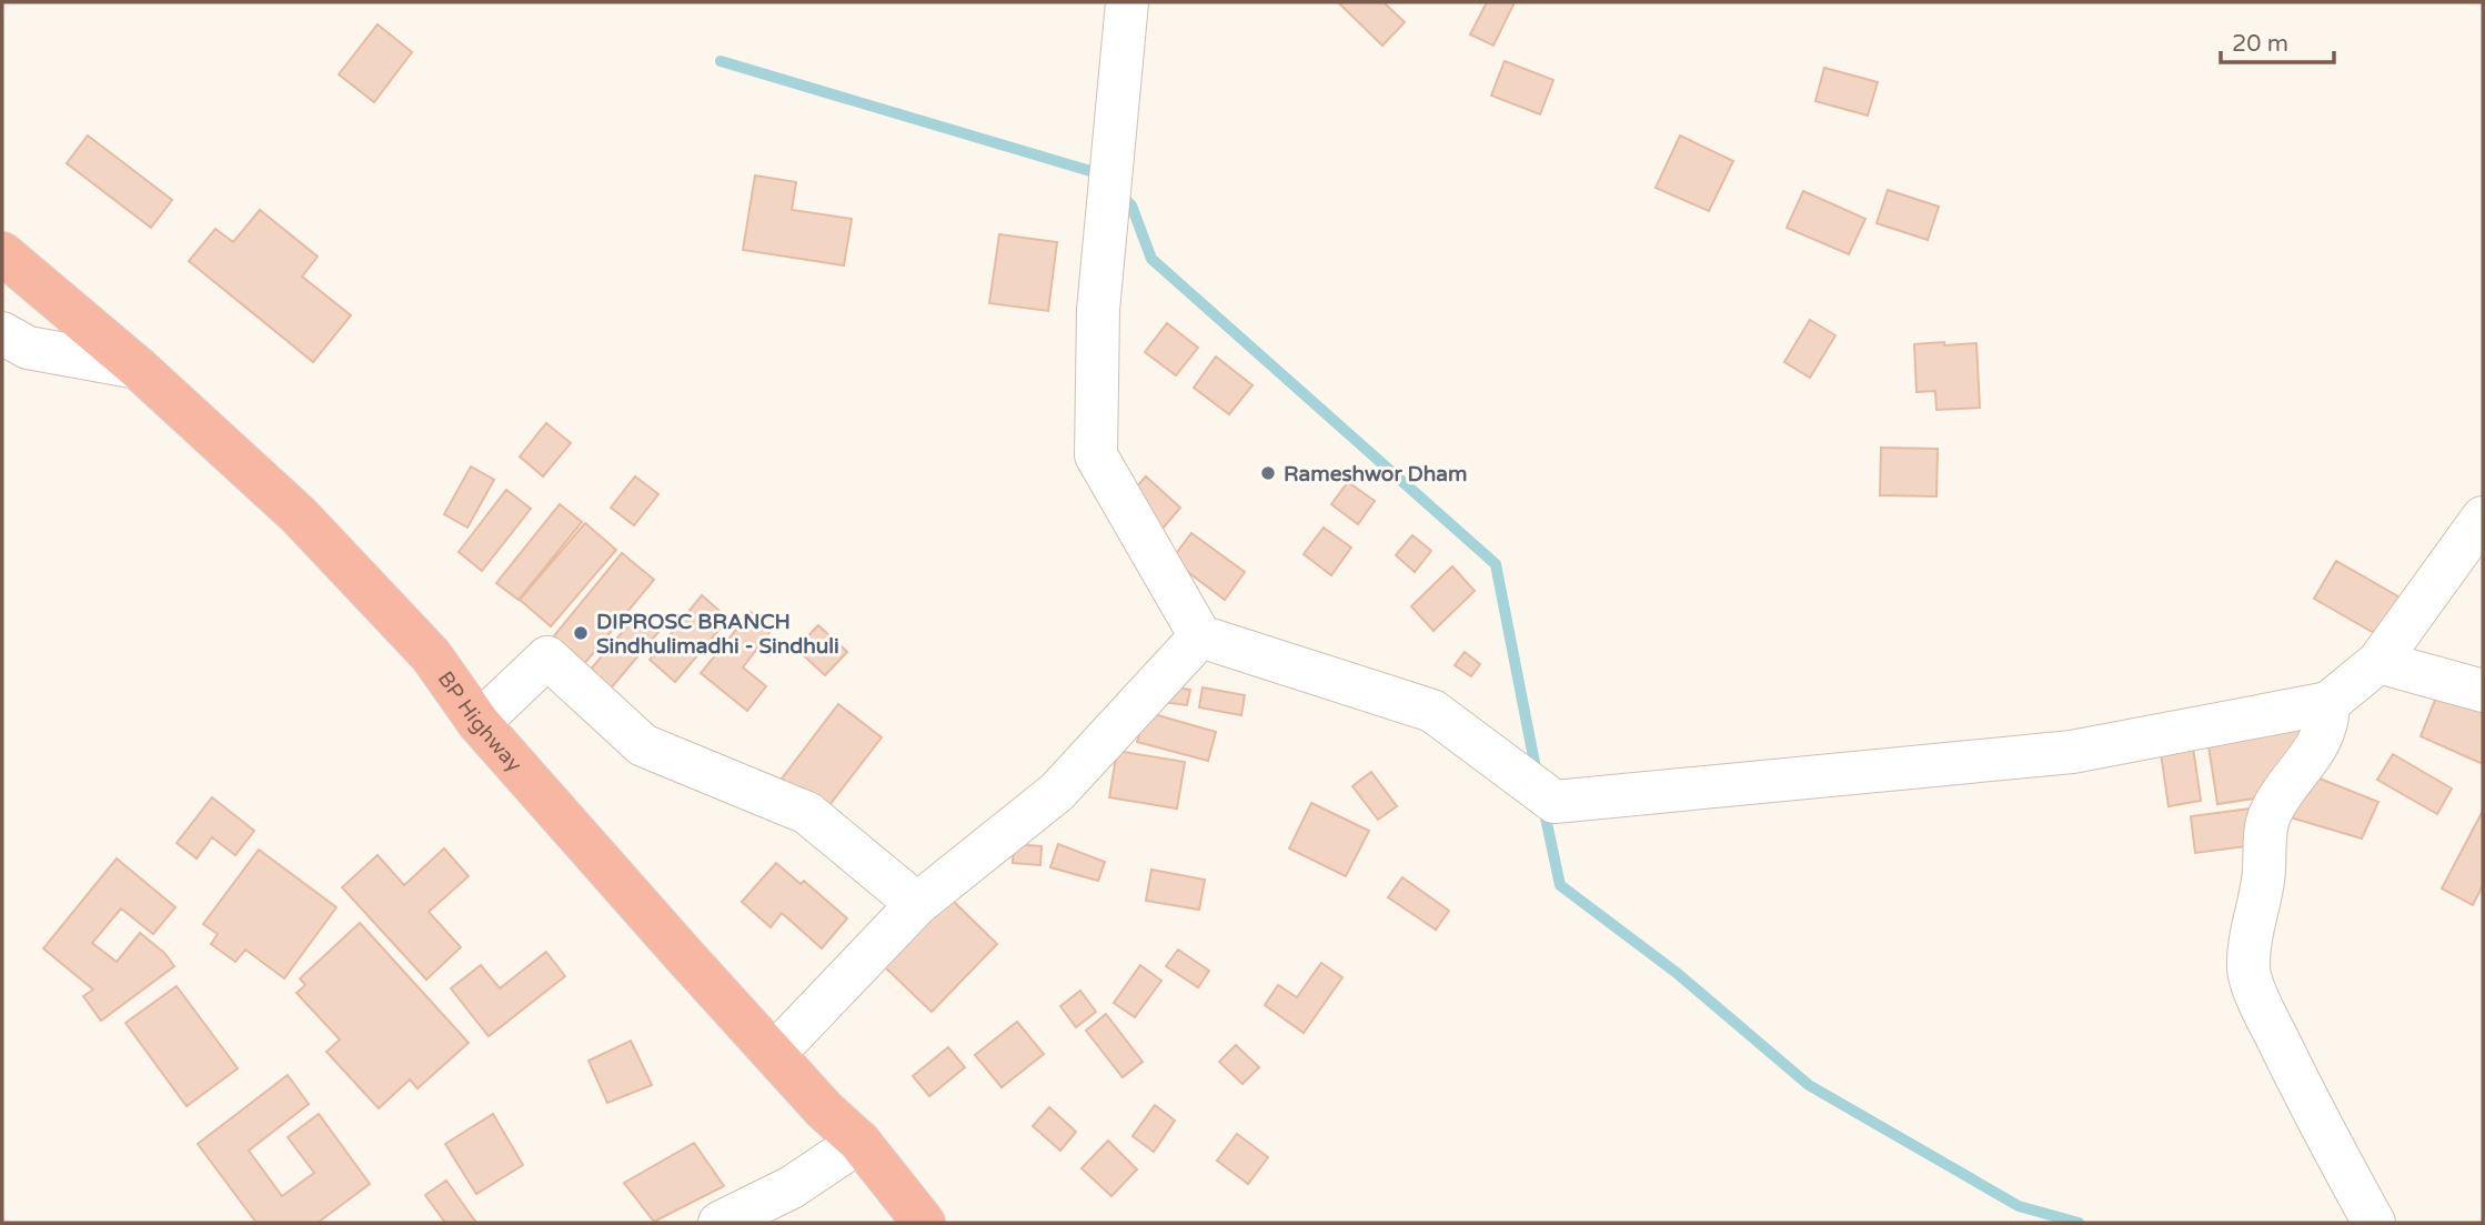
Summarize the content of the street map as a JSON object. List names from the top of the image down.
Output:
{
  "streets": {
    "highway": ["BP Highway"]
  },
  "places": ["Rameshwor Dham", "DIPROSC BRANCH Sindhulimadhi - Sindhuli"],
  "scale_bar": "20 m"
}
